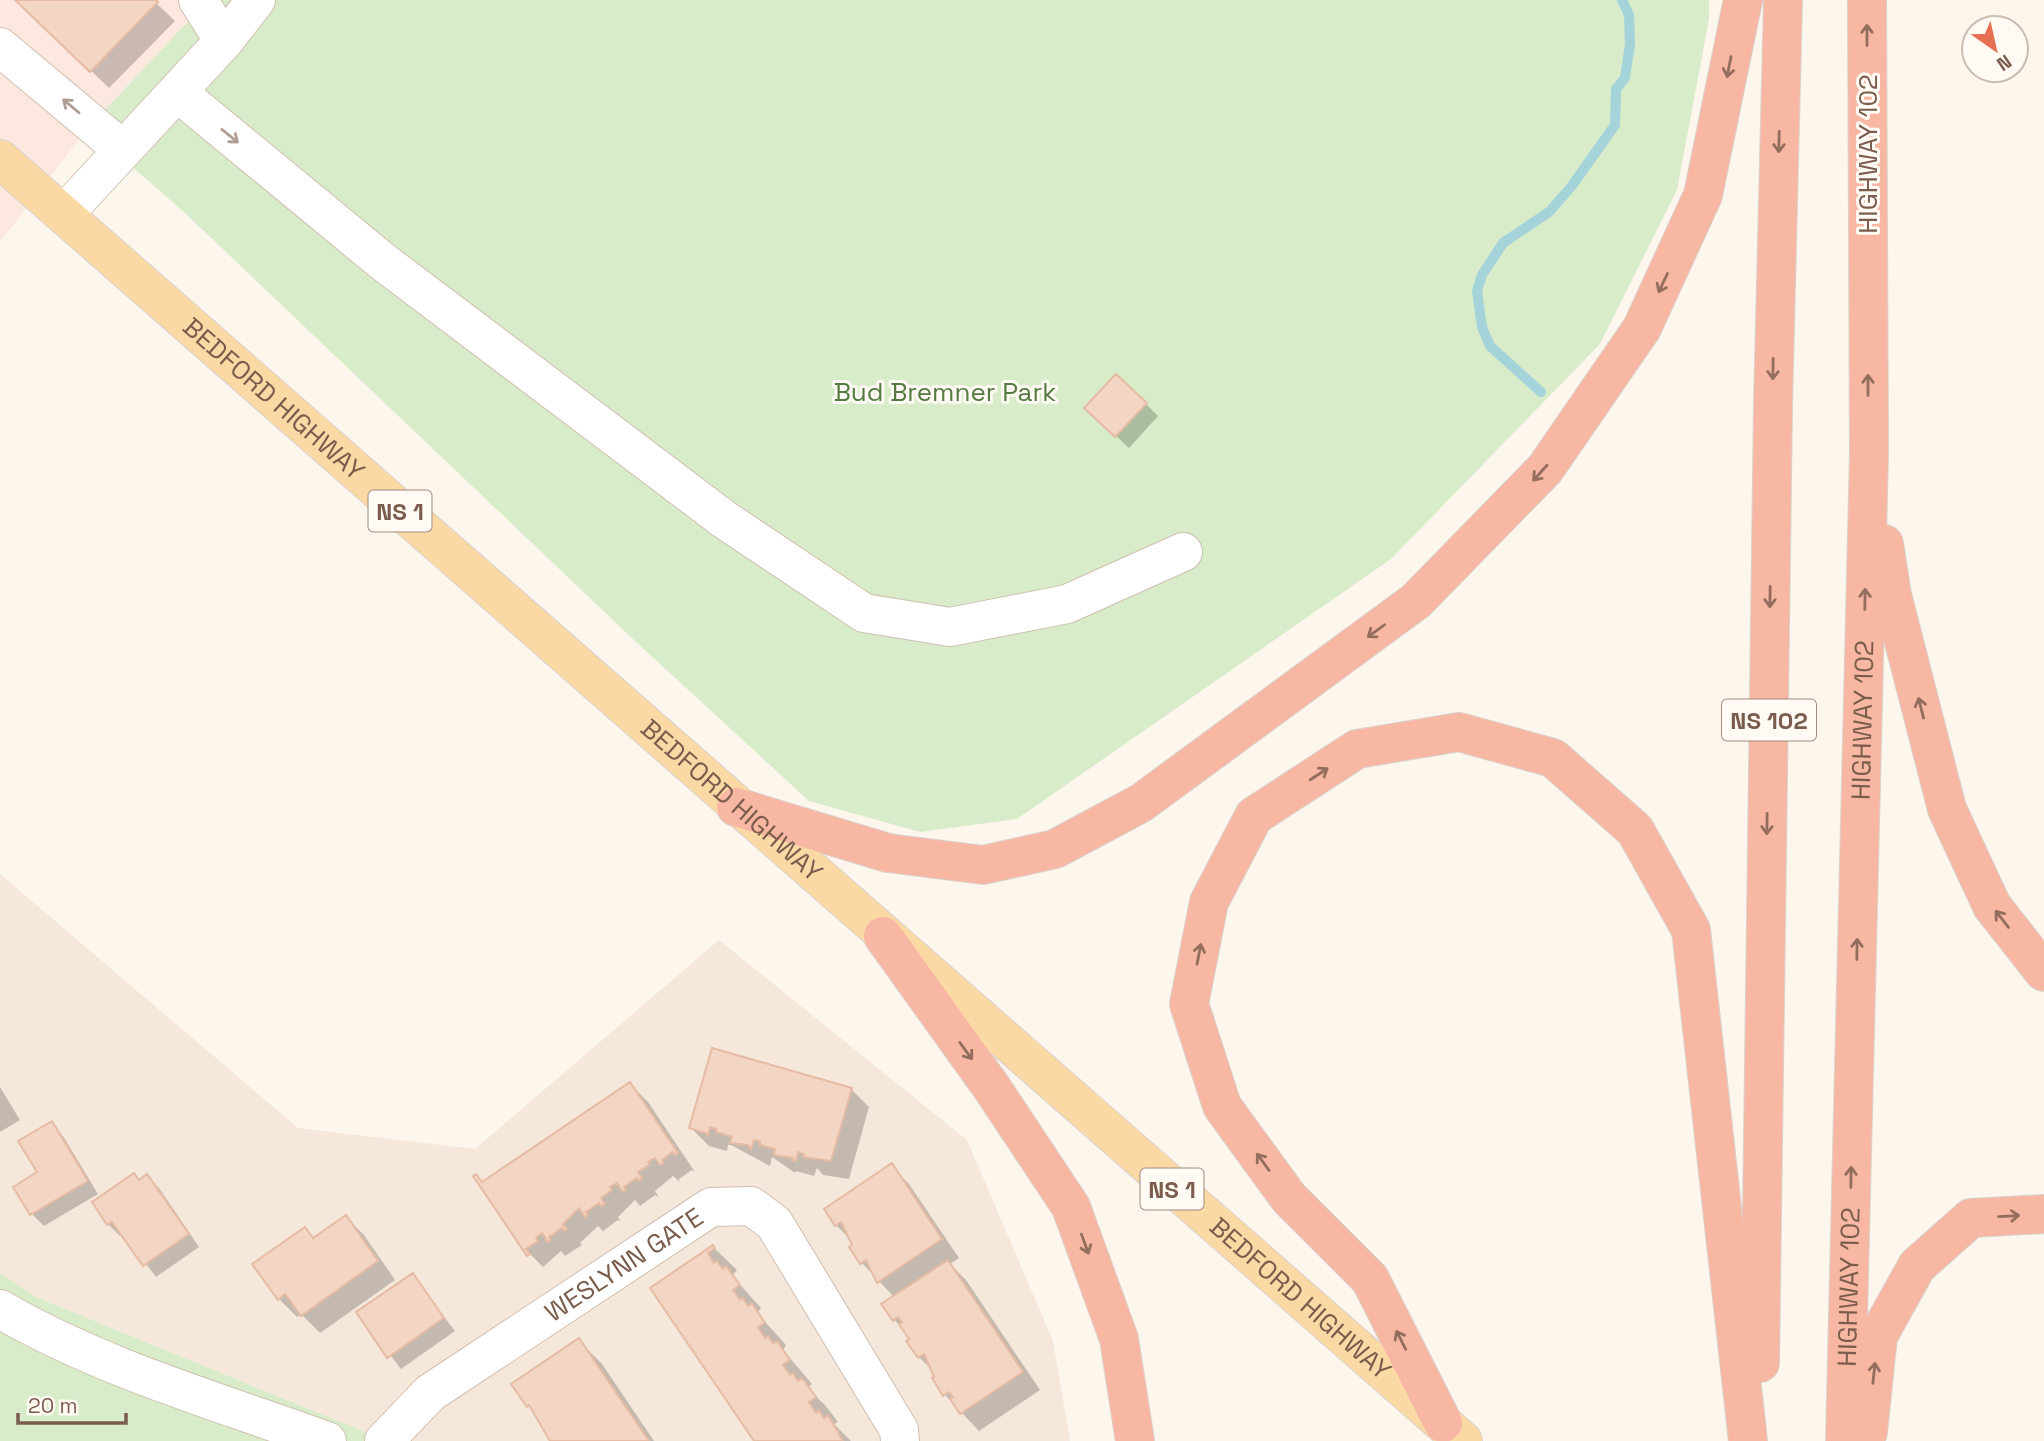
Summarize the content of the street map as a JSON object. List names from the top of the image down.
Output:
{
  "streets": {
    "highway": ["HIGHWAY 102", "NS 102"],
    "main road": ["BEDFORD HIGHWAY", "NS 1"],
    "street": ["WESLYNN GATE"]
  },
  "parks": ["Bud Bremner Park"],
  "scale_bar": "20 m",
  "north": "bottom right"
}
